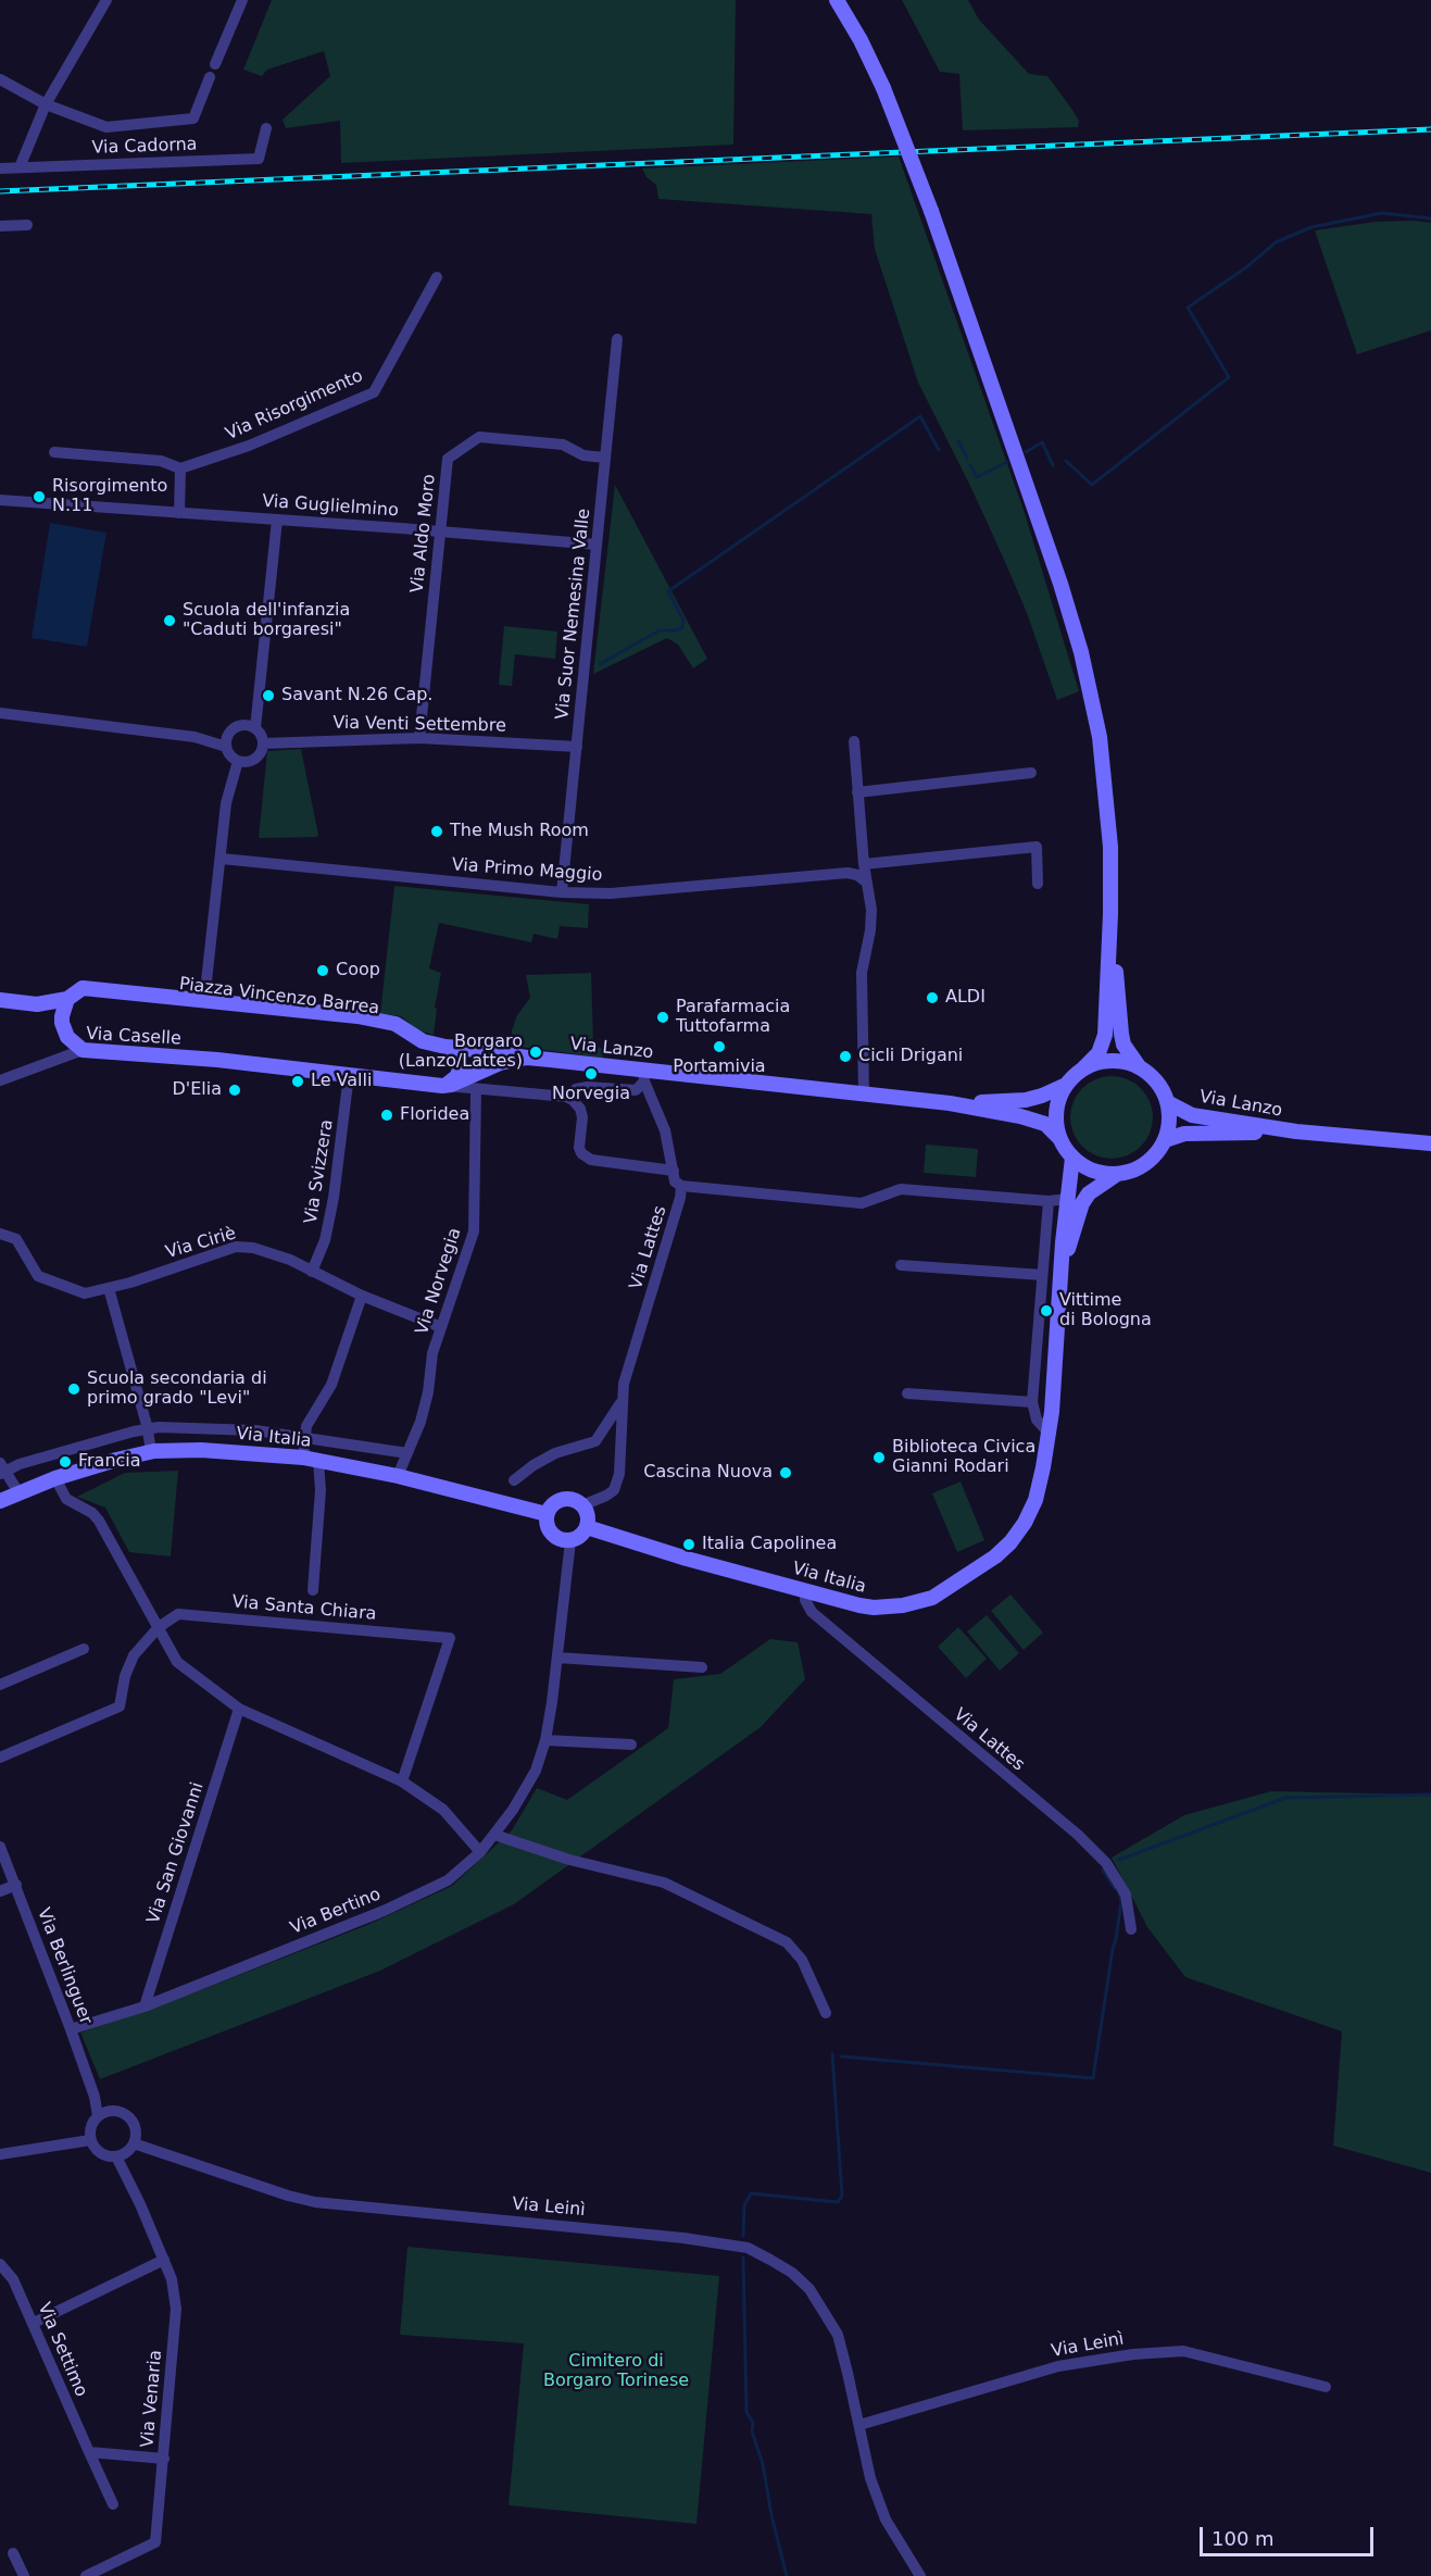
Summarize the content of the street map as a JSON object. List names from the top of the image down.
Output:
{
  "streets": {
    "street": [
      "Via Cadorna",
      "Via Risorgimento",
      "Via Guglielmino",
      "Via Aldo Moro",
      "Via Suor Nemesina Valle",
      "Via Venti Settembre",
      "Via Primo Maggio",
      "Piazza Vincenzo Barrea",
      "Via Caselle",
      "Via Lanzo",
      "Via Svizzera",
      "Via Ciriè",
      "Via Lattes",
      "Via Norvegia",
      "Via Italia",
      "Via Santa Chiara",
      "Via San Giovanni",
      "Via Bertino",
      "Via Berlinguer",
      "Via Leinì",
      "Via Settimo",
      "Via Venaria"
    ]
  },
  "crossings": [
    ["Via Guglielmino", "Via Aldo Moro"],
    ["Via Guglielmino", "Via Suor Nemesina Valle"],
    ["Via Aldo Moro", "Via Suor Nemesina Valle"],
    ["Via Aldo Moro", "Via Venti Settembre"],
    ["Via Suor Nemesina Valle", "Via Venti Settembre"],
    ["Via Suor Nemesina Valle", "Via Primo Maggio"],
    ["Piazza Vincenzo Barrea", "Via Caselle"],
    ["Via Caselle", "Via Svizzera"],
    ["Via Lanzo", "Via Lattes"],
    ["Via Lanzo", "Via Italia"],
    ["Via Svizzera", "Via Ciriè"],
    ["Via Ciriè", "Via Norvegia"],
    ["Via Lattes", "Via Italia"],
    ["Via Lattes", "Via Bertino"],
    ["Via Norvegia", "Via Italia"],
    ["Via Italia", "Via Bertino"],
    ["Via San Giovanni", "Via Bertino"],
    ["Via Bertino", "Via Berlinguer"],
    ["Via Berlinguer", "Via Leinì"],
    ["Via Berlinguer", "Via Venaria"],
    ["Via Leinì", "Via Venaria"]
  ],
  "parks": ["Cimitero di Borgaro Torinese"],
  "places": [
    "Risorgimento N.11",
    "Scuola dell'infanzia \"Caduti borgaresi\"",
    "Savant N.26 Cap.",
    "The Mush Room",
    "Coop",
    "ALDI",
    "Parafarmacia Tuttofarma",
    "Portamivia",
    "Borgaro (Lanzo/Lattes)",
    "Cicli Drigani",
    "Norvegia",
    "Le Valli",
    "D'Elia",
    "Floridea",
    "Vittime di Bologna",
    "Scuola secondaria di primo grado \"Levi\"",
    "Biblioteca Civica Gianni Rodari",
    "Francia",
    "Cascina Nuova",
    "Italia Capolinea"
  ],
  "scale_bar": "100 m"
}
